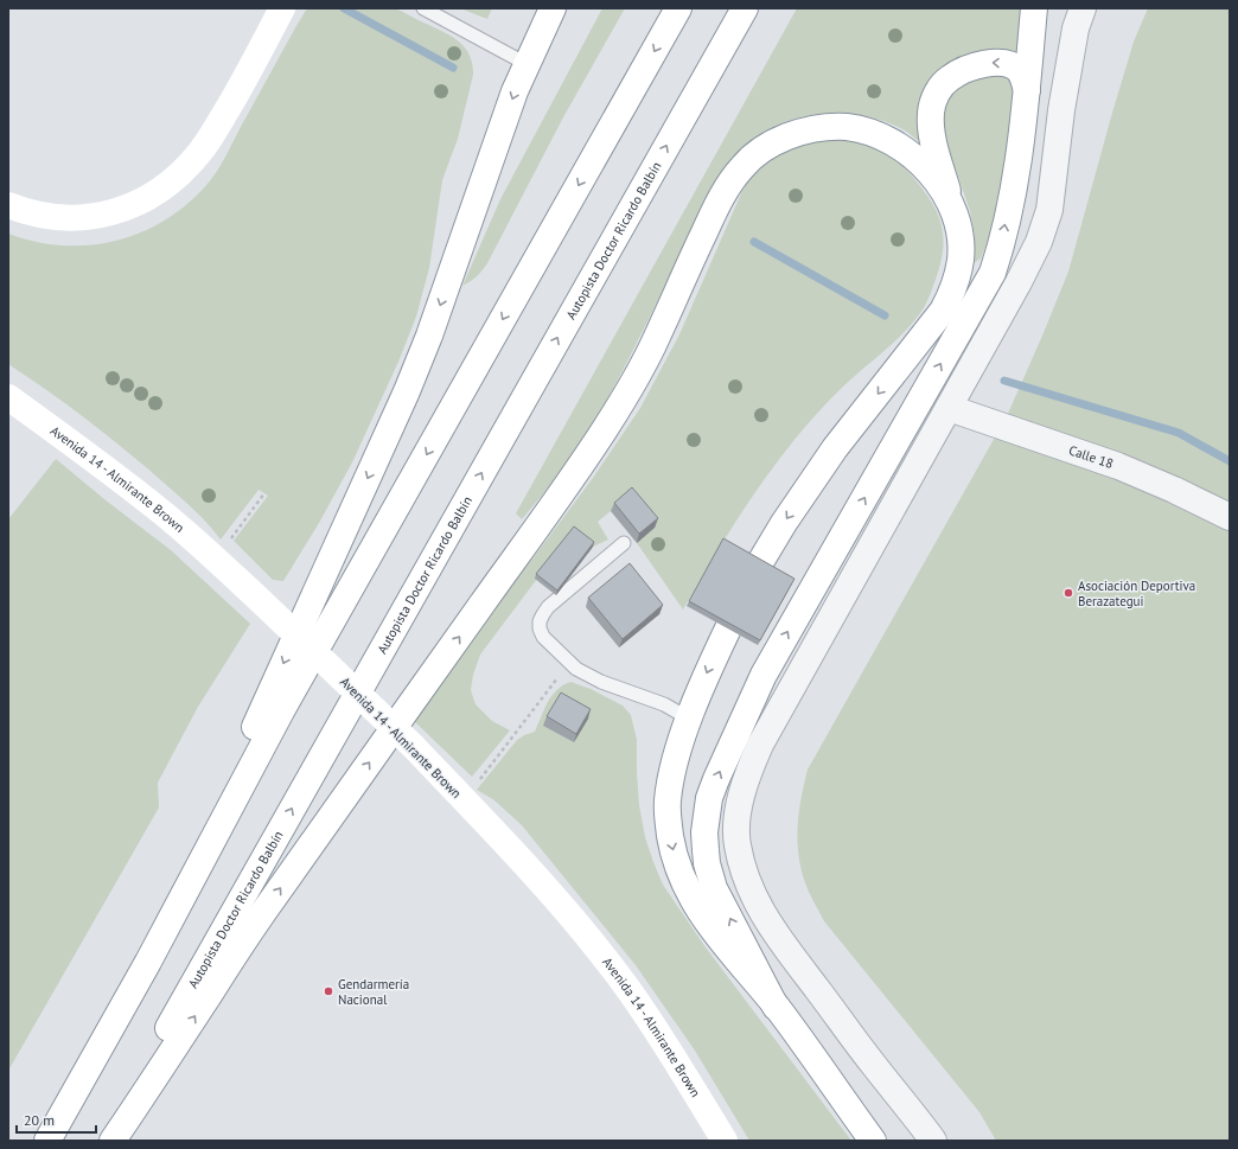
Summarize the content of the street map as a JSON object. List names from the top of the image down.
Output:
{
  "streets": {
    "main road": ["Autopista Doctor Ricardo Balbín", "Avenida 14 - Almirante Brown"],
    "street": ["Calle 18"]
  },
  "places": ["Asociación Deportiva Berazategui", "Gendarmería Nacional"],
  "scale_bar": "20 m"
}
